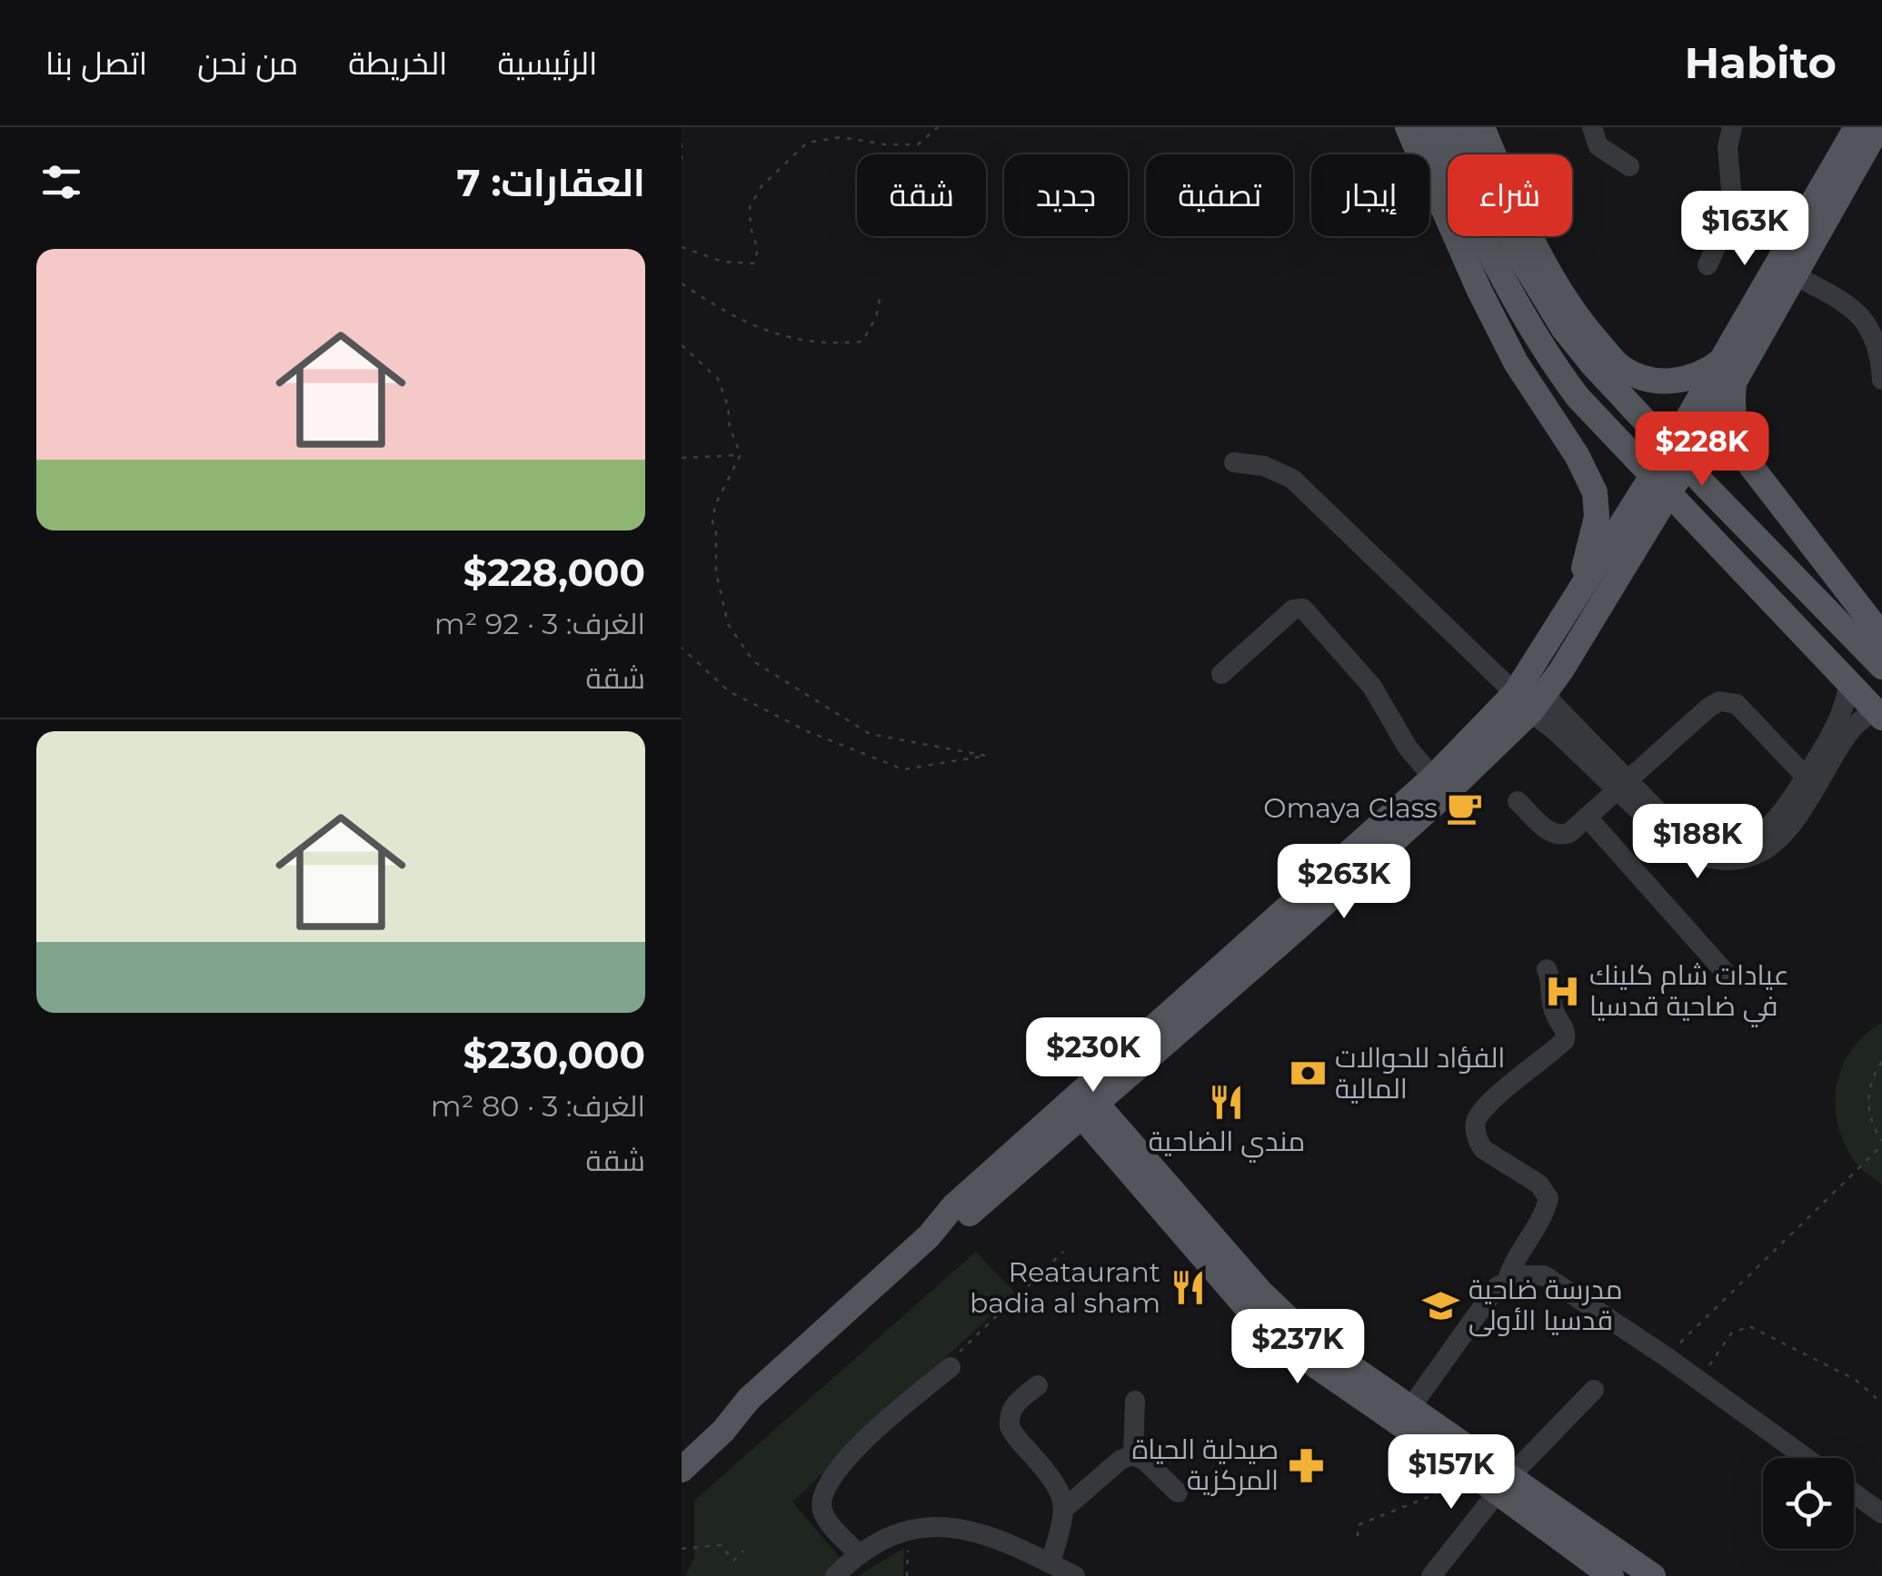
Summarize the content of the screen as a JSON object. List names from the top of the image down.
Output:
{
  "places": {
    "cafe": ["Omaya Class"],
    "hospital": ["عيادات شام كلينك في ضاحية قدسيا"],
    "bank": ["الفؤاد للحوالات المالية"],
    "restaurant": ["مندي الضاحية", "Reataurant badia al sham"],
    "school or university": ["مدرسة ضاحية قدسيا الأولى"],
    "pharmacy": ["صيدلية الحياة المركزية"]
  },
  "page": {
    "header": "Habito",
    "nav": [
      "الرئيسية",
      "الخريطة",
      "من نحن",
      "اتصل بنا"
    ],
    "heading": "العقارات: 7",
    "chip": [
      "شراء",
      "إيجار",
      "تصفية",
      "جديد",
      "شقة"
    ],
    "price": [
      "$163K",
      "$228K",
      "$188K",
      "$263K",
      "$230K",
      "$237K",
      "$157K"
    ],
    "list": [
      {
        "name": "$228,000",
        "note": "الغرف: 3 · 92 m² · شقة"
      },
      {
        "name": "$230,000",
        "note": "الغرف: 3 · 80 m² · شقة"
      }
    ]
  }
}
